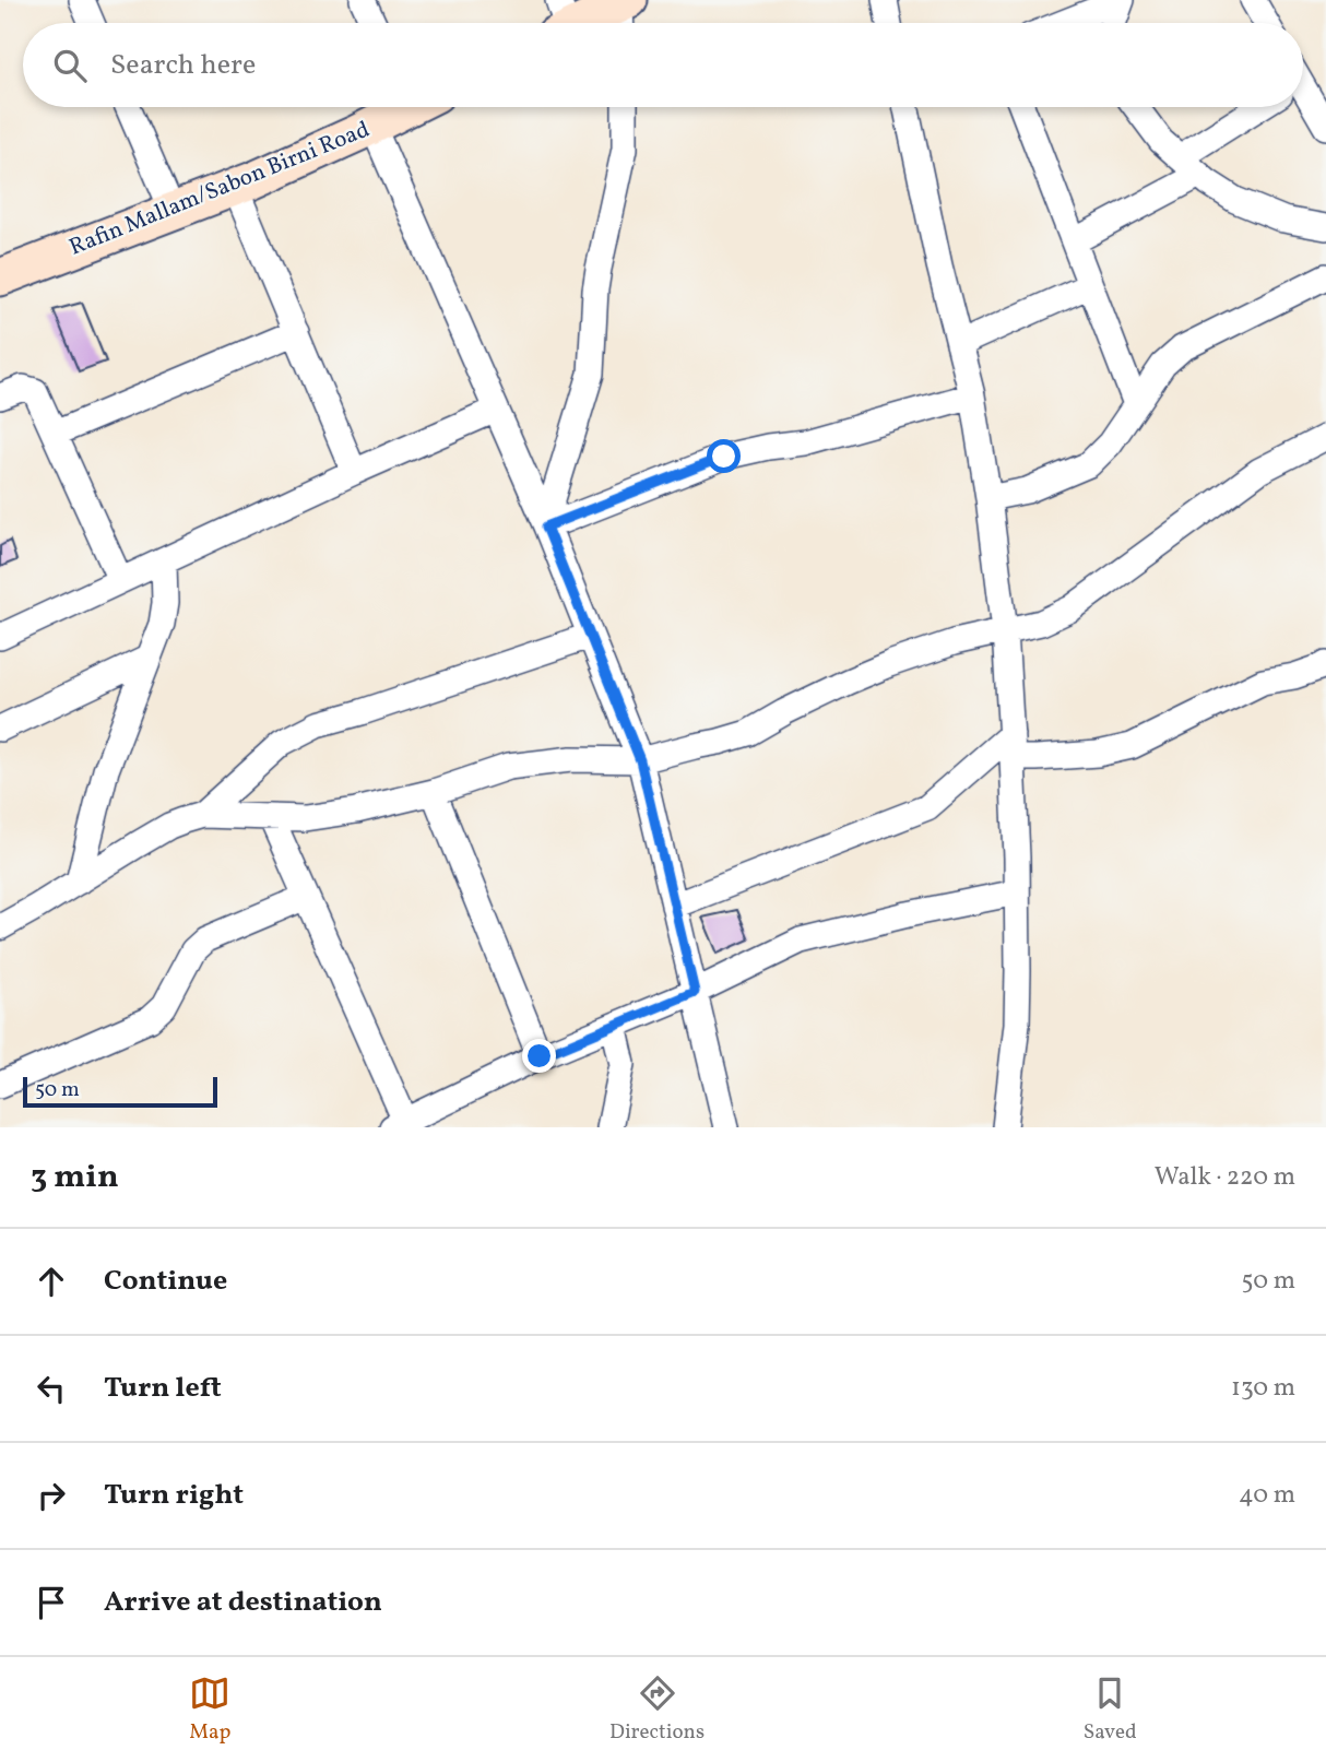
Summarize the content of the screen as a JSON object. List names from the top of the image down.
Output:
{
  "streets": {
    "street": ["Rafin Mallam/Sabon Birni Road"]
  },
  "scale_bar": "50 m",
  "page": {
    "search": "Search here",
    "scale": "50 m",
    "heading": ["3 min", "Walk · 220 m"],
    "list": [
      ["Continue", "50 m"],
      ["Turn left", "130 m"],
      ["Turn right", "40 m"],
      "Arrive at destination"
    ],
    "nav": ["Map", "Directions", "Saved"]
  }
}
